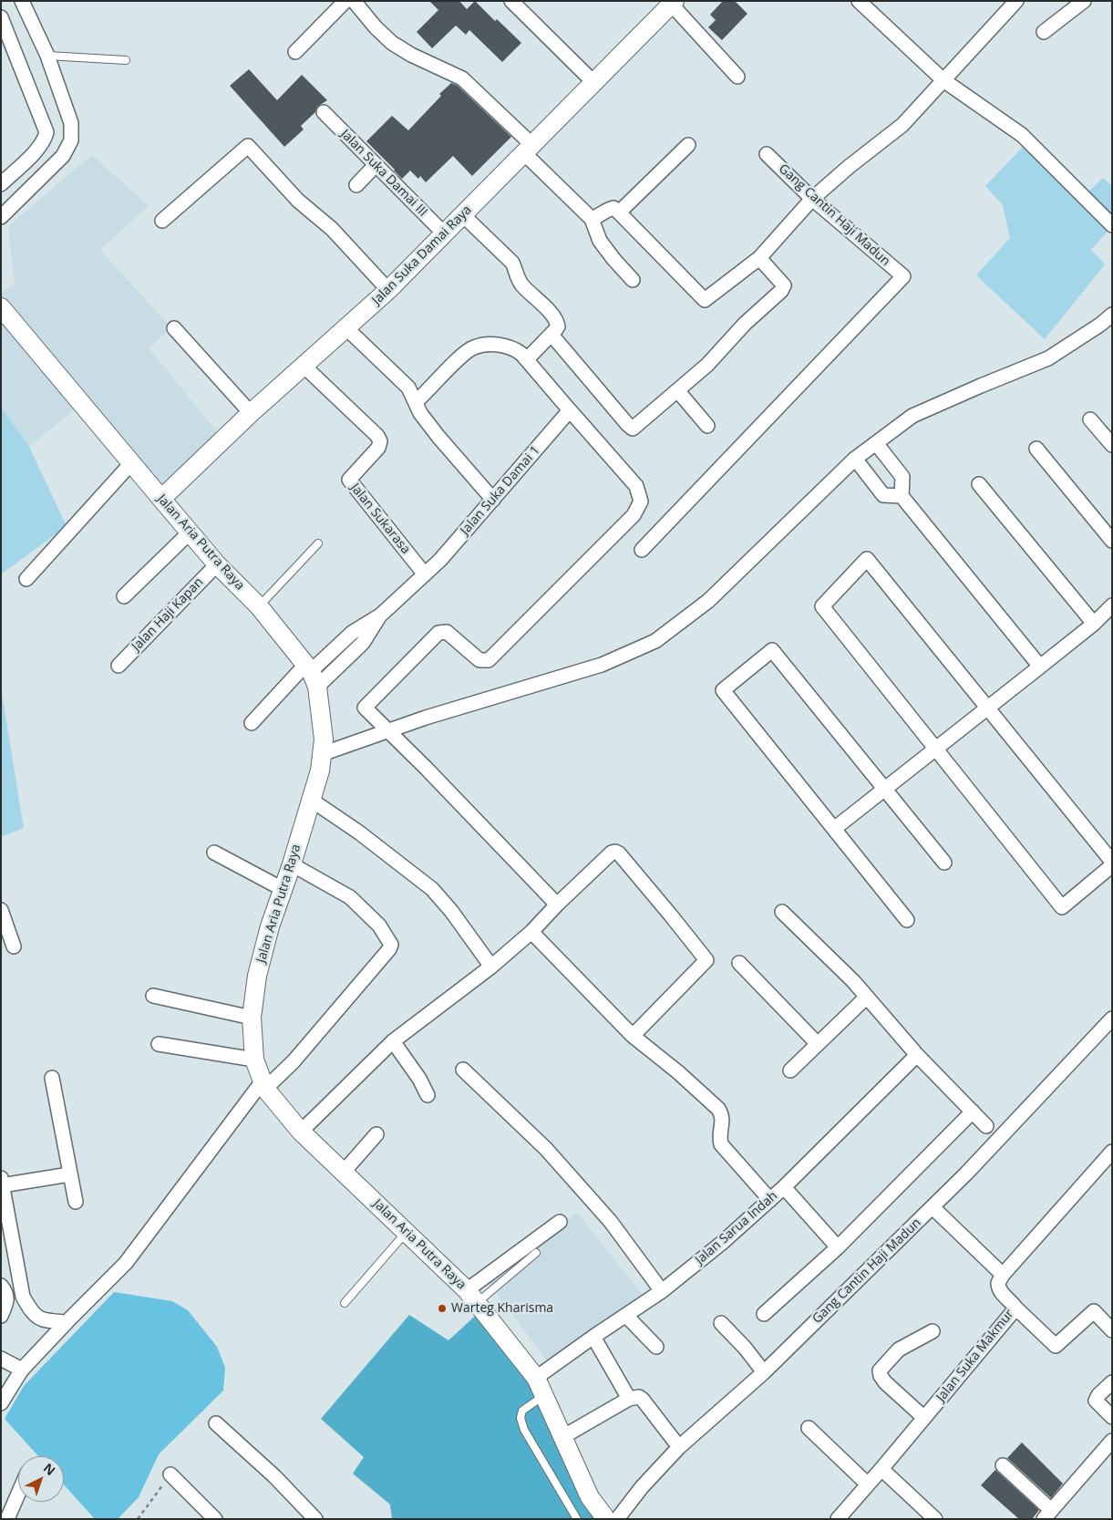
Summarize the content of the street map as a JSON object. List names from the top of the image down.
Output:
{
  "streets": {
    "main road": ["Jalan Suka Damai Raya", "Jalan Aria Putra Raya"],
    "street": [
      "Jalan Suka Damai III",
      "Gang Cantin Haji Madun",
      "Jalan Suka Damai 1",
      "Jalan Sukarasa",
      "Jalan Haji Kapan",
      "Jalan Sarua Indah",
      "Jalan Suka Makmur"
    ]
  },
  "crossings": [
    ["Jalan Suka Damai III", "Jalan Suka Damai Raya"],
    ["Jalan Suka Damai Raya", "Jalan Sukarasa"],
    ["Jalan Suka Damai Raya", "Jalan Aria Putra Raya"],
    ["Jalan Suka Damai 1", "Jalan Sukarasa"],
    ["Jalan Suka Damai 1", "Jalan Aria Putra Raya"],
    ["Jalan Aria Putra Raya", "Jalan Haji Kapan"],
    ["Jalan Aria Putra Raya", "Jalan Sarua Indah"]
  ],
  "places": ["Warteg Kharisma"],
  "north": "top right"
}
